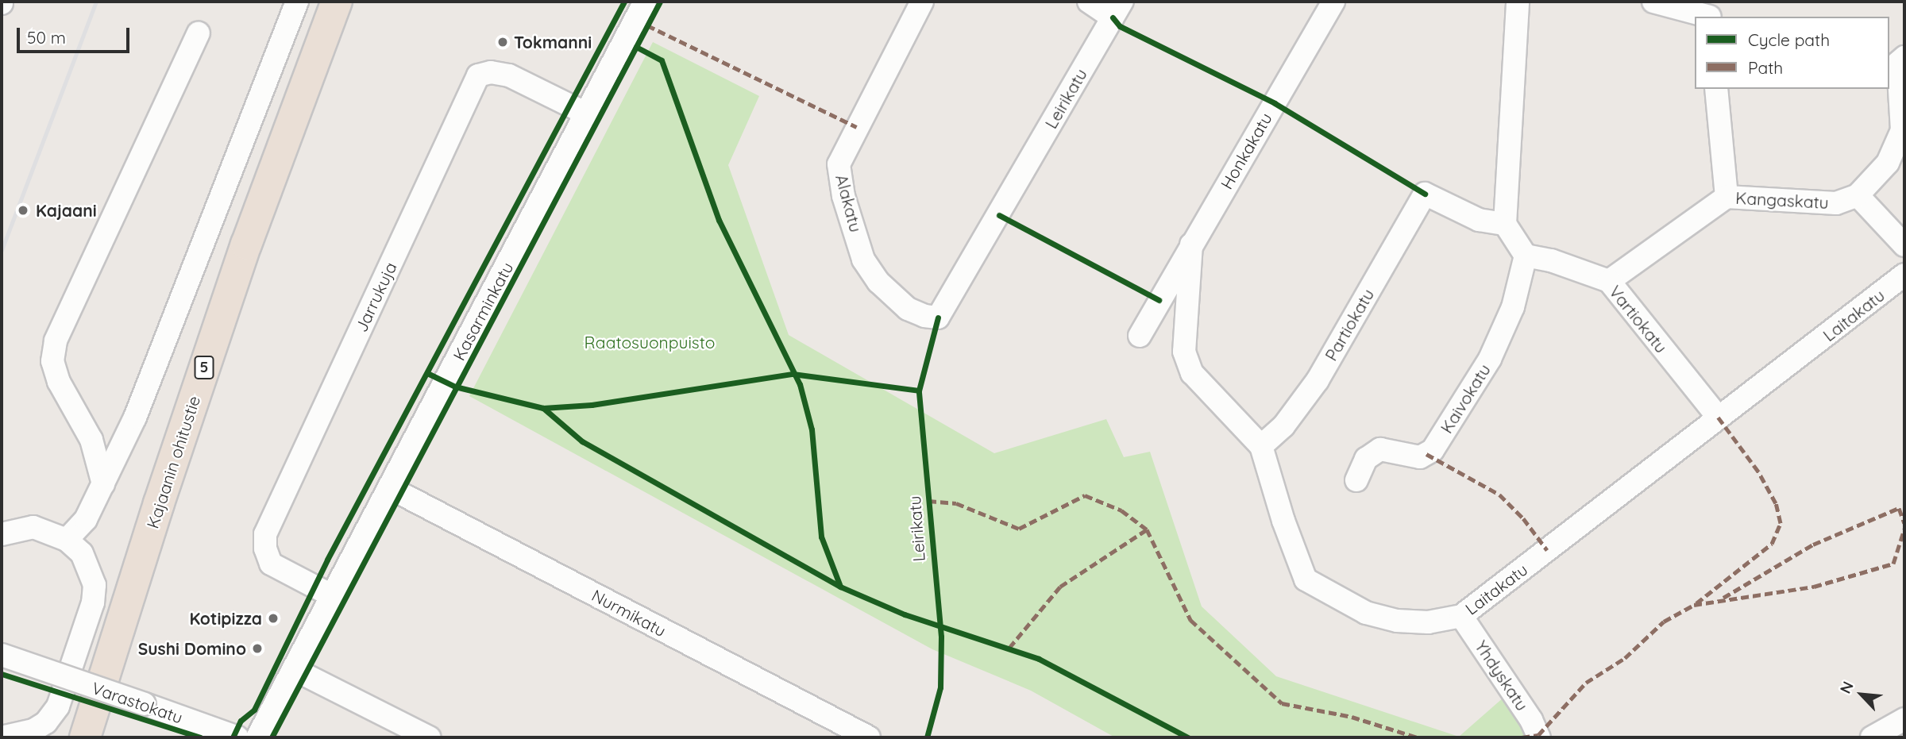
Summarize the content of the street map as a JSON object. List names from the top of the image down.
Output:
{
  "streets": {
    "highway": ["5", "Kajaanin ohitustie"],
    "street": [
      "Leirikatu",
      "Honkakatu",
      "Kangaskatu",
      "Alakatu",
      "Jarrukuja",
      "Kasarminkatu",
      "Laitakatu",
      "Vartiokatu",
      "Partiokatu",
      "Kaivokatu",
      "Nurmikatu",
      "Yhdyskatu",
      "Varastokatu"
    ]
  },
  "crossings": [
    ["Leirikatu", "Alakatu"],
    ["Honkakatu", "Laitakatu"],
    ["Kangaskatu", "Vartiokatu"],
    ["Jarrukuja", "Kasarminkatu"],
    ["Kasarminkatu", "Nurmikatu"],
    ["Laitakatu", "Vartiokatu"],
    ["Laitakatu", "Partiokatu"],
    ["Laitakatu", "Yhdyskatu"],
    ["Vartiokatu", "Kaivokatu"]
  ],
  "parks": ["Raatosuonpuisto"],
  "places": [
    "Tokmanni",
    "Kajaani",
    "Kotipizza",
    "Sushi Domino"
  ],
  "legend": ["Cycle path", "Path"],
  "scale_bar": "50 m",
  "north": "top left"
}
